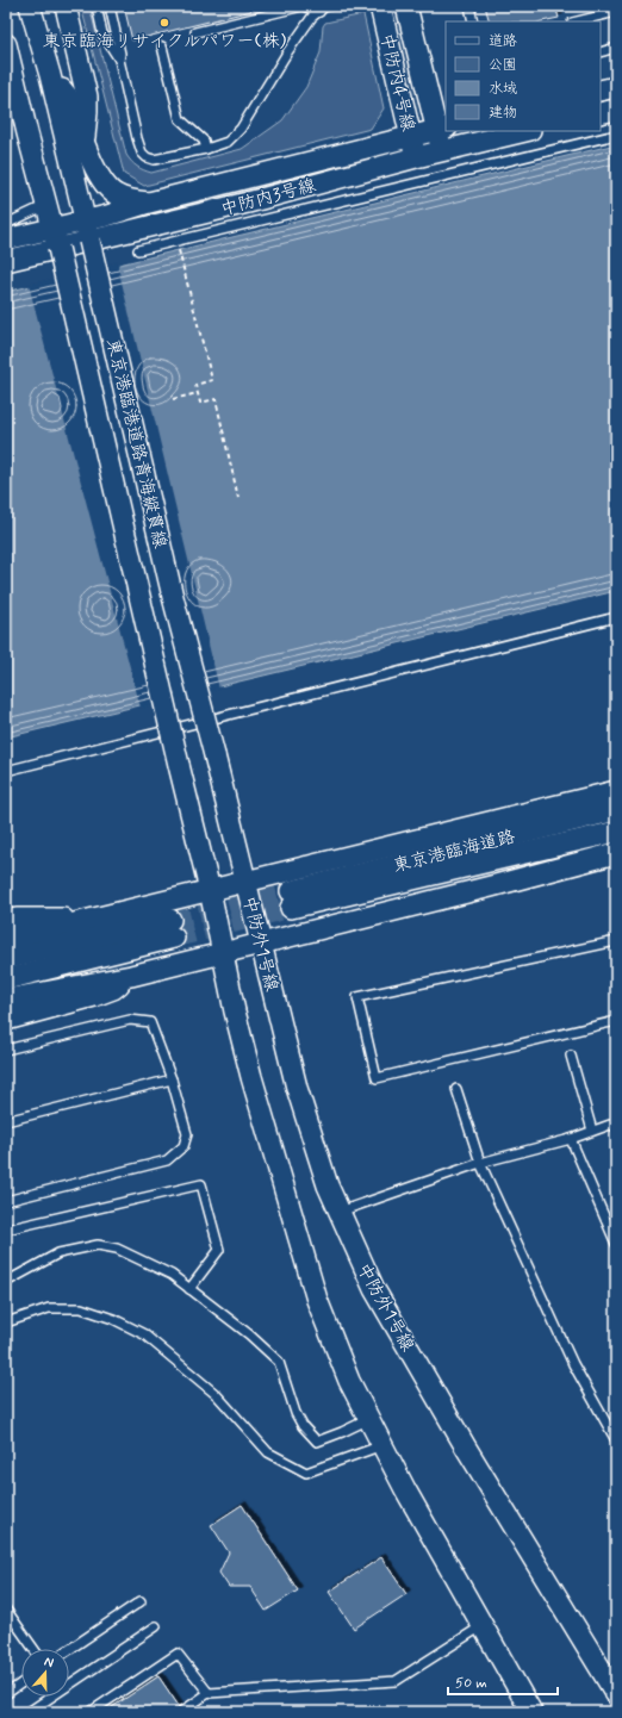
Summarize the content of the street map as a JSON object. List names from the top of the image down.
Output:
{
  "streets": {
    "street": [
      "中防内4号線",
      "中防内3号線",
      "東京港臨港道路青海縦貫線",
      "東京港臨海道路",
      "中防外1号線"
    ]
  },
  "crossings": [
    ["中防内4号線", "中防内3号線"],
    ["中防内3号線", "東京港臨港道路青海縦貫線"],
    ["東京港臨港道路青海縦貫線", "中防外1号線"]
  ],
  "places": ["東京臨海リサイクルパワー(株)"],
  "legend": [
    "道路",
    "公園",
    "水域",
    "建物"
  ],
  "scale_bar": "50 m",
  "north": "top"
}
